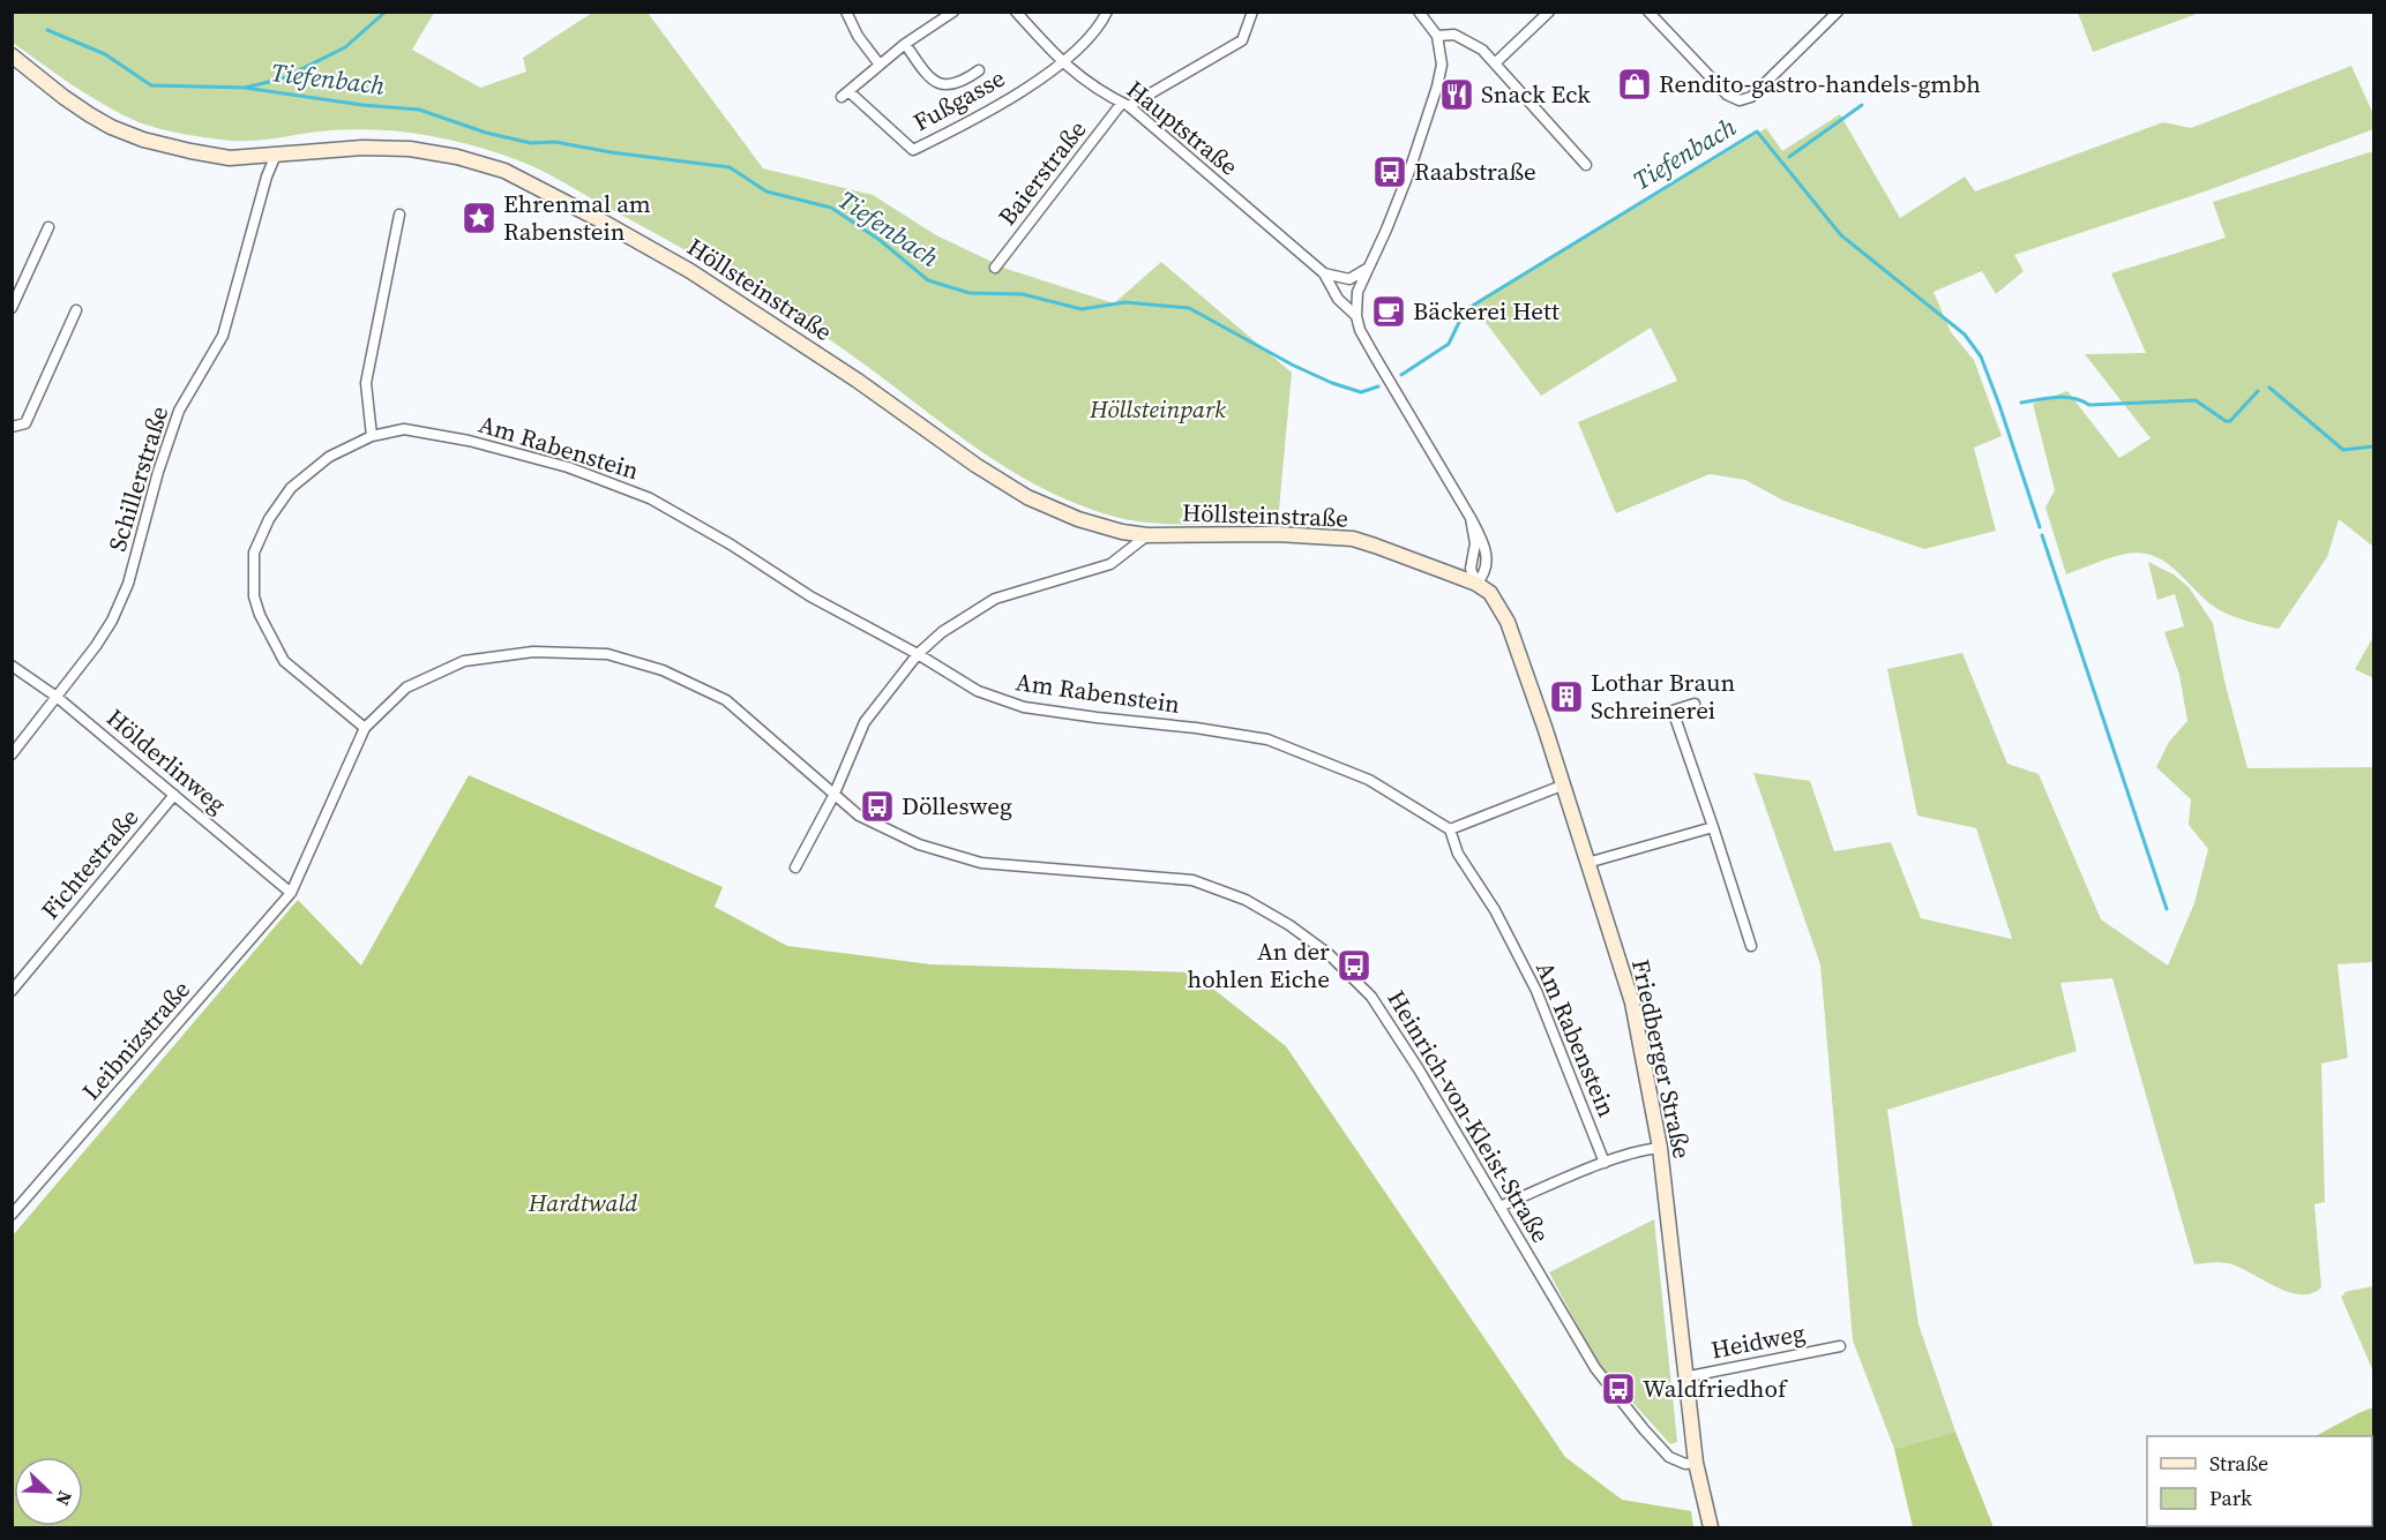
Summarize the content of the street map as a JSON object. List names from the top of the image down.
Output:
{
  "streets": {
    "street": [
      "Fußgasse",
      "Hauptstraße",
      "Baierstraße",
      "Höllsteinstraße",
      "Am Rabenstein",
      "Schillerstraße",
      "Hölderlinweg",
      "Fichtestraße",
      "Leibnizstraße",
      "Friedberger Straße",
      "Heinrich-von-Kleist-Straße",
      "Heidweg"
    ]
  },
  "crossings": [
    ["Fußgasse", "Hauptstraße"],
    ["Hauptstraße", "Baierstraße"],
    ["Höllsteinstraße", "Schillerstraße"],
    ["Höllsteinstraße", "Friedberger Straße"],
    ["Am Rabenstein", "Heinrich-von-Kleist-Straße"],
    ["Schillerstraße", "Hölderlinweg"],
    ["Hölderlinweg", "Fichtestraße"],
    ["Hölderlinweg", "Leibnizstraße"],
    ["Hölderlinweg", "Heinrich-von-Kleist-Straße"],
    ["Leibnizstraße", "Heinrich-von-Kleist-Straße"],
    ["Friedberger Straße", "Heinrich-von-Kleist-Straße"],
    ["Friedberger Straße", "Heidweg"]
  ],
  "water": ["Tiefenbach"],
  "parks": ["Höllsteinpark", "Hardtwald"],
  "places": {
    "shop": ["Rendito-gastro-handels-gmbh"],
    "restaurant": ["Snack Eck"],
    "bus stop": [
      "Raabstraße",
      "Döllesweg",
      "An der hohlen Eiche",
      "Waldfriedhof"
    ],
    "place": ["Ehrenmal am Rabenstein"],
    "cafe": ["Bäckerei Hett"],
    "building": ["Lothar Braun Schreinerei"]
  },
  "legend": ["Straße", "Park"],
  "north": "bottom right"
}
